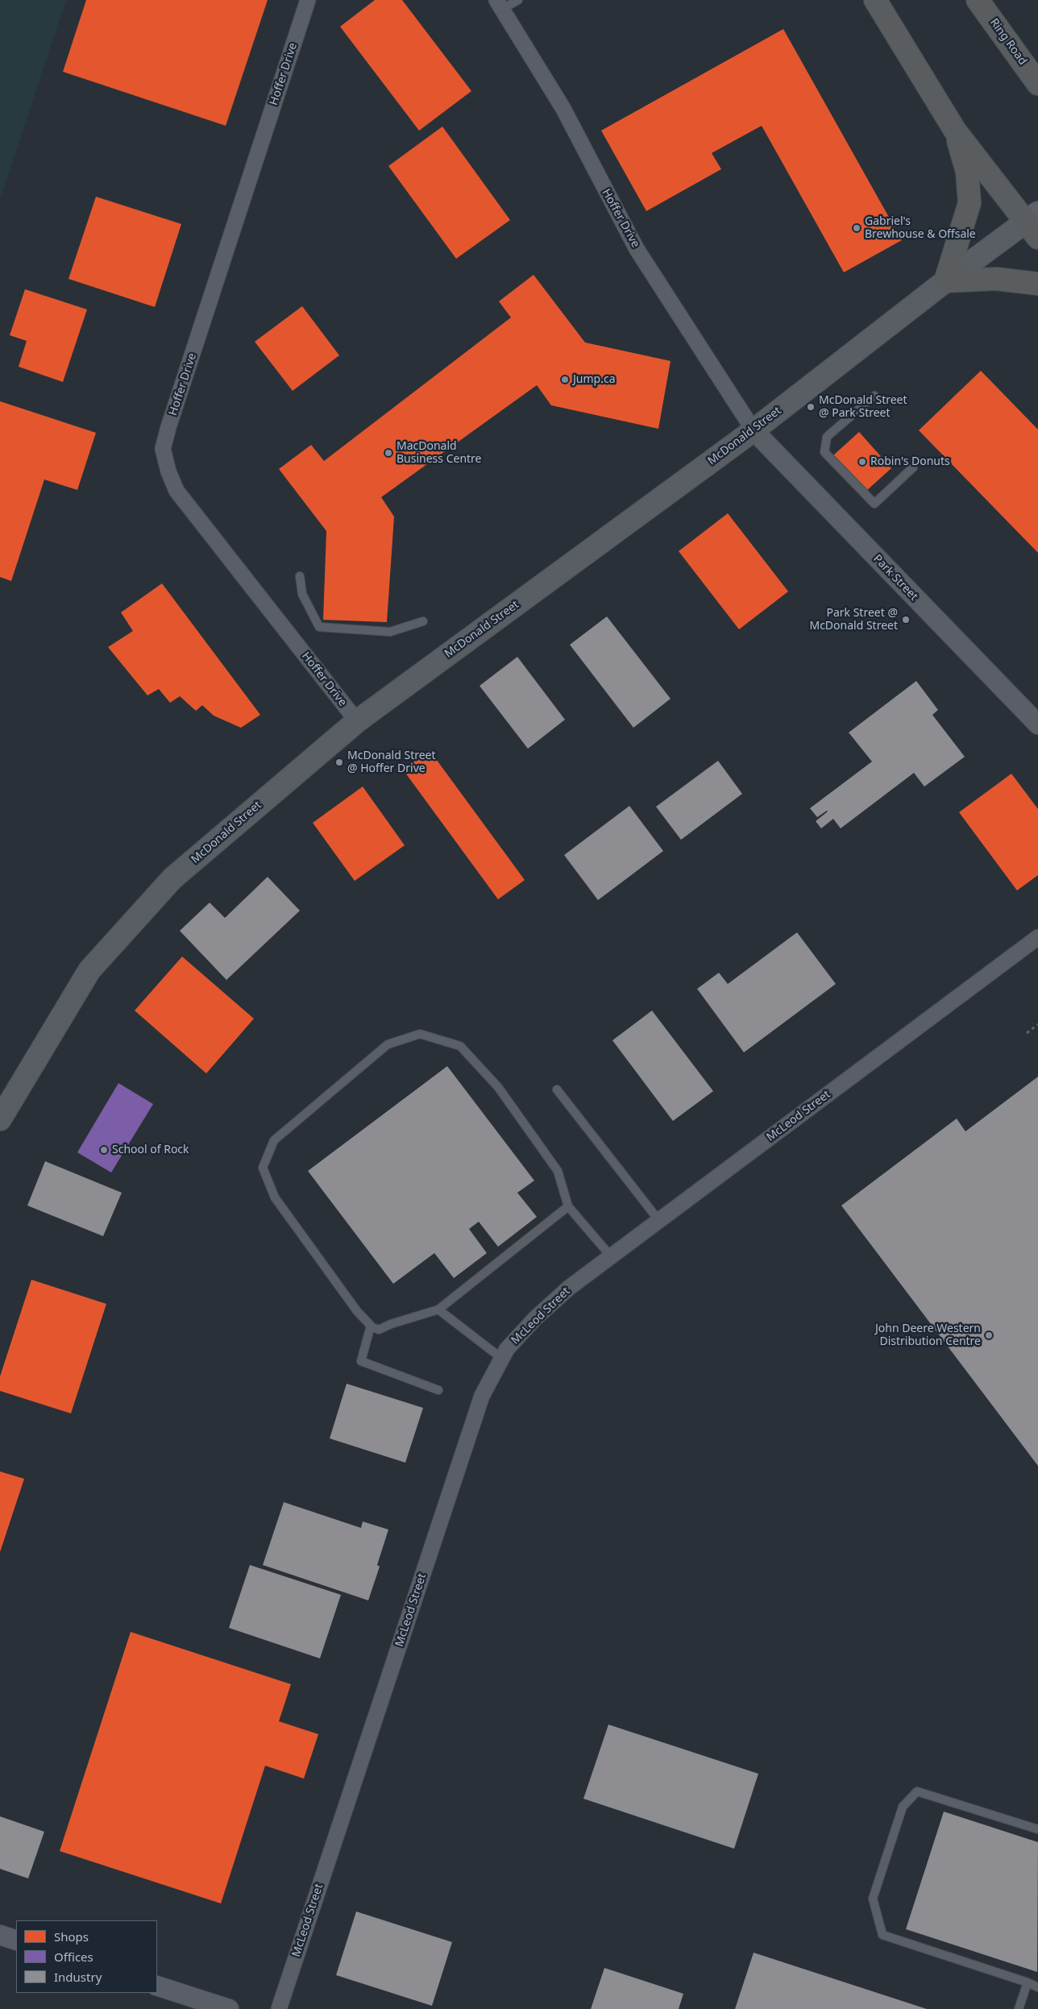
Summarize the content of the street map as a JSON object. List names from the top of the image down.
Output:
{
  "streets": {
    "highway": ["Ring Road"],
    "main road": ["McDonald Street"],
    "street": ["Hoffer Drive", "Park Street", "McLeod Street"]
  },
  "crossings": [
    ["Hoffer Drive", "McDonald Street"],
    ["Hoffer Drive", "Park Street"],
    ["McDonald Street", "Park Street"]
  ],
  "places": [
    "Gabriel's Brewhouse & Offsale",
    "Jump.ca",
    "McDonald Street @ Park Street",
    "MacDonald Business Centre",
    "Robin's Donuts",
    "Park Street @ McDonald Street",
    "McDonald Street @ Hoffer Drive",
    "School of Rock",
    "John Deere Western Distribution Centre"
  ],
  "legend": ["Shops", "Offices", "Industry"]
}
